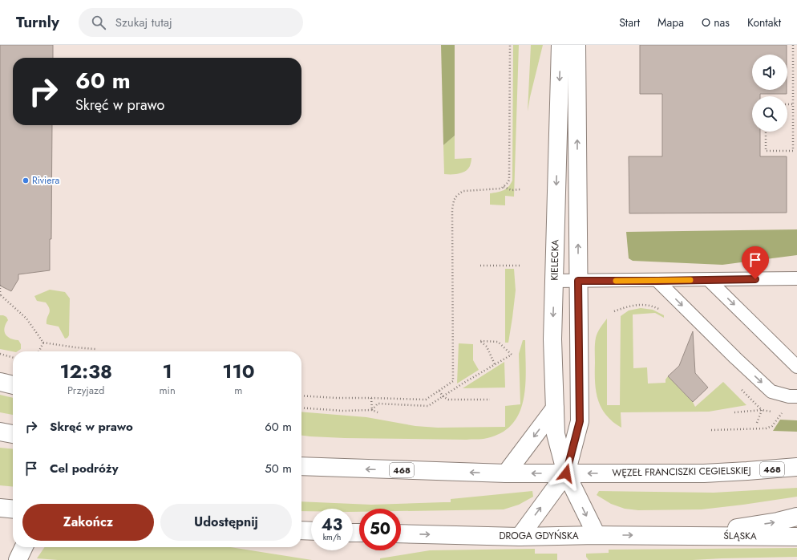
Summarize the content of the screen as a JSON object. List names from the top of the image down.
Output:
{
  "streets": {
    "main road": [
      "KIELECKA",
      "468",
      "WĘZEŁ FRANCISZKI CEGIELSKIEJ",
      "DROGA GDYŃSKA",
      "ŚLĄSKA"
    ]
  },
  "crossings": [
    ["KIELECKA", "468"],
    ["KIELECKA", "WĘZEŁ FRANCISZKI CEGIELSKIEJ"],
    ["KIELECKA", "DROGA GDYŃSKA"],
    ["468", "WĘZEŁ FRANCISZKI CEGIELSKIEJ"],
    ["DROGA GDYŃSKA", "ŚLĄSKA"]
  ],
  "places": ["Riviera"],
  "page": {
    "header": "Turnly",
    "search": "Szukaj tutaj",
    "nav": [
      "Start",
      "Mapa",
      "O nas",
      "Kontakt"
    ],
    "turn": ["60 m", "Skręć w prawo"],
    "eta": [
      "12:38",
      "Przyjazd",
      "1",
      "min",
      "110",
      "m"
    ],
    "list": [
      {
        "name": "Skręć w prawo",
        "value": "60 m"
      },
      {
        "name": "Cel podróży",
        "value": "50 m"
      }
    ],
    "buttons": ["Zakończ", "Udostępnij"],
    "speed": "43 km/h",
    "limit": "50"
  }
}
